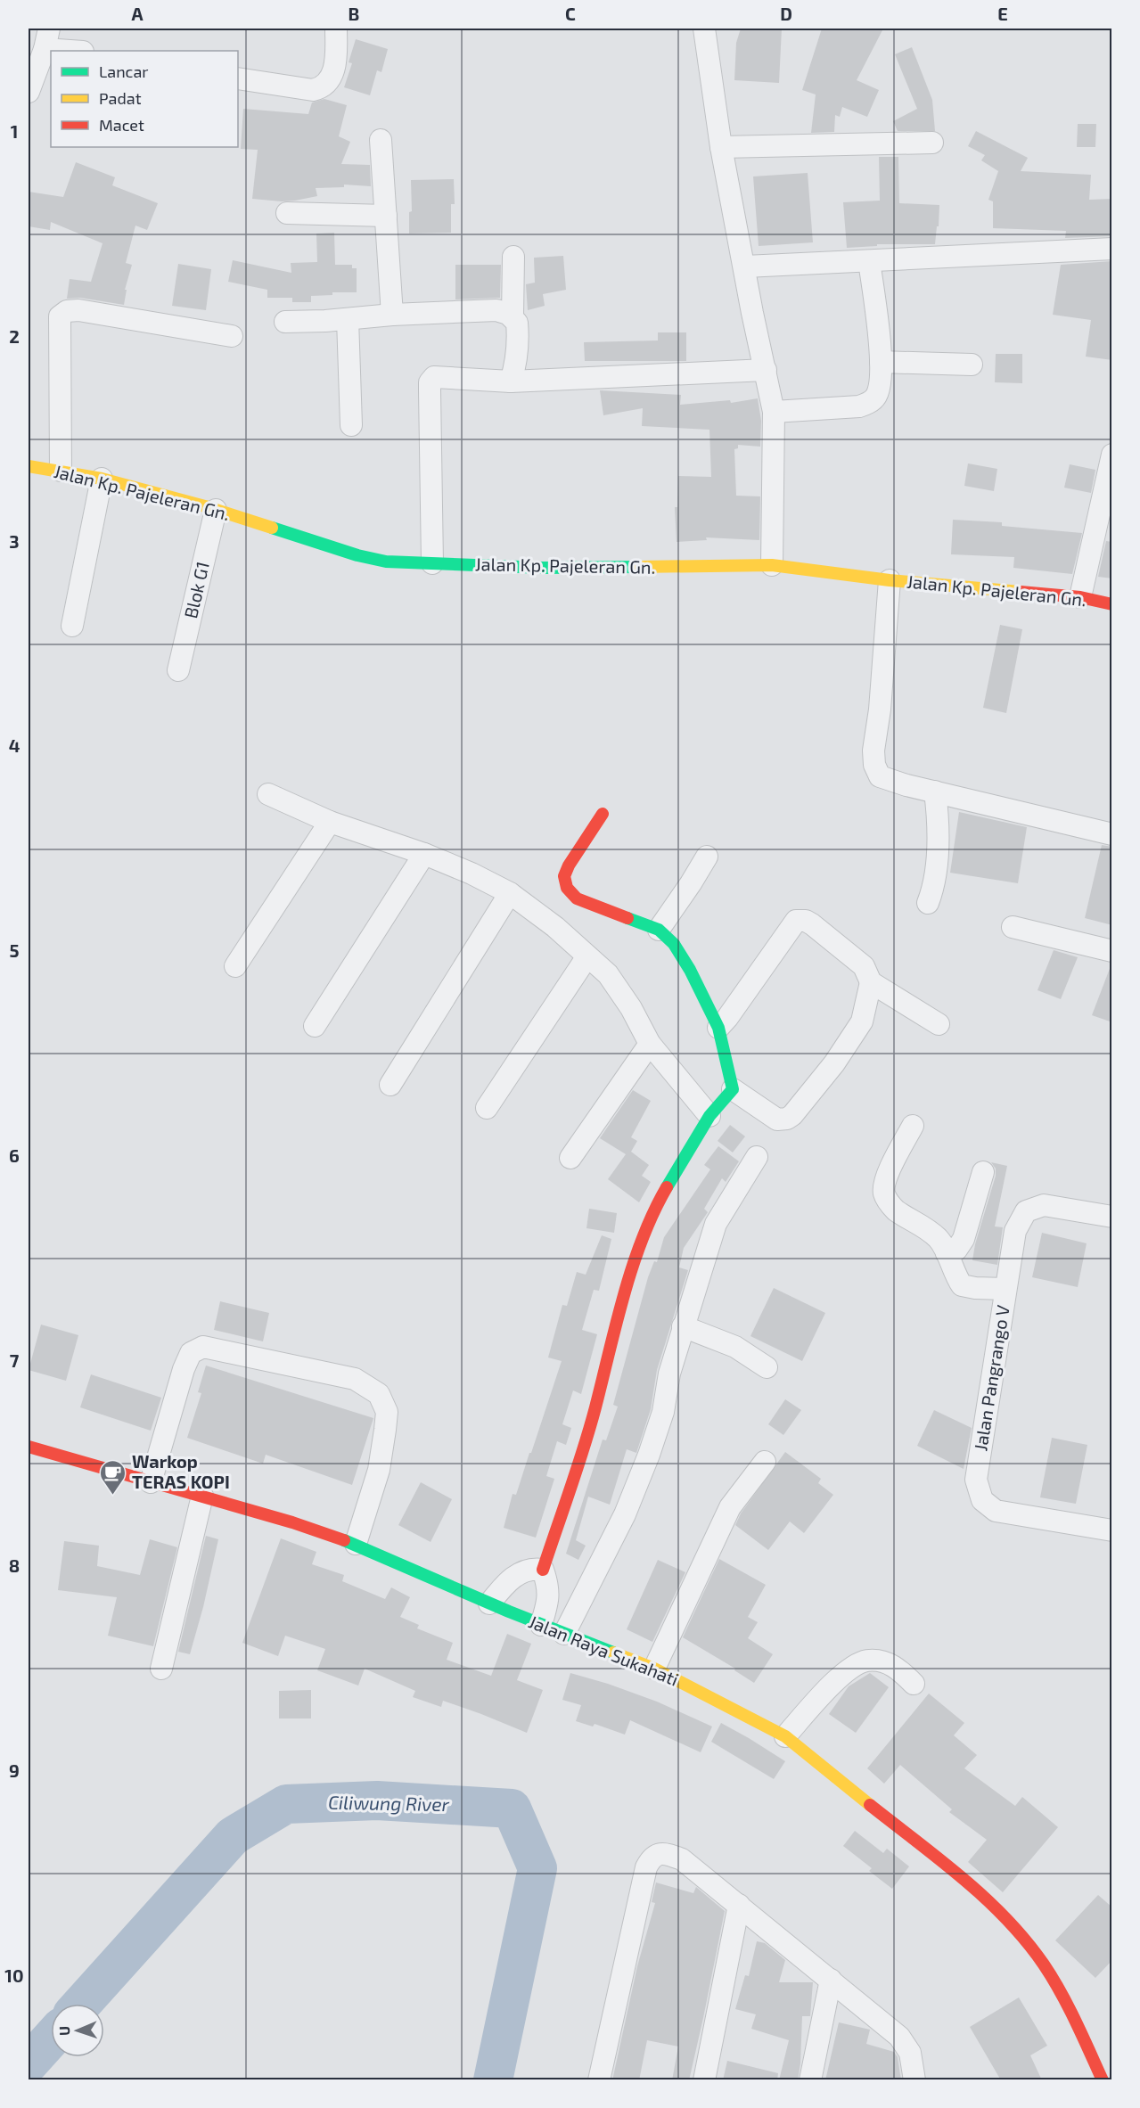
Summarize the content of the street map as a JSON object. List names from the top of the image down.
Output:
{
  "streets": {
    "street": [
      "Jalan Kp. Pajeleran Gn.",
      "Blok G1",
      "Jalan Pangrango V",
      "Jalan Raya Sukahati"
    ]
  },
  "crossings": [
    ["Jalan Kp. Pajeleran Gn.", "Blok G1"]
  ],
  "water": ["Ciliwung River"],
  "places": {
    "cafe": ["Warkop TERAS KOPI"]
  },
  "legend": ["Lancar", "Padat", "Macet"],
  "north": "left",
  "grid": {
    "columns": [
      "A",
      "B",
      "C",
      "D",
      "E"
    ],
    "rows": [
      "1",
      "2",
      "3",
      "4",
      "5",
      "6",
      "7",
      "8",
      "9",
      "10"
    ]
  }
}
